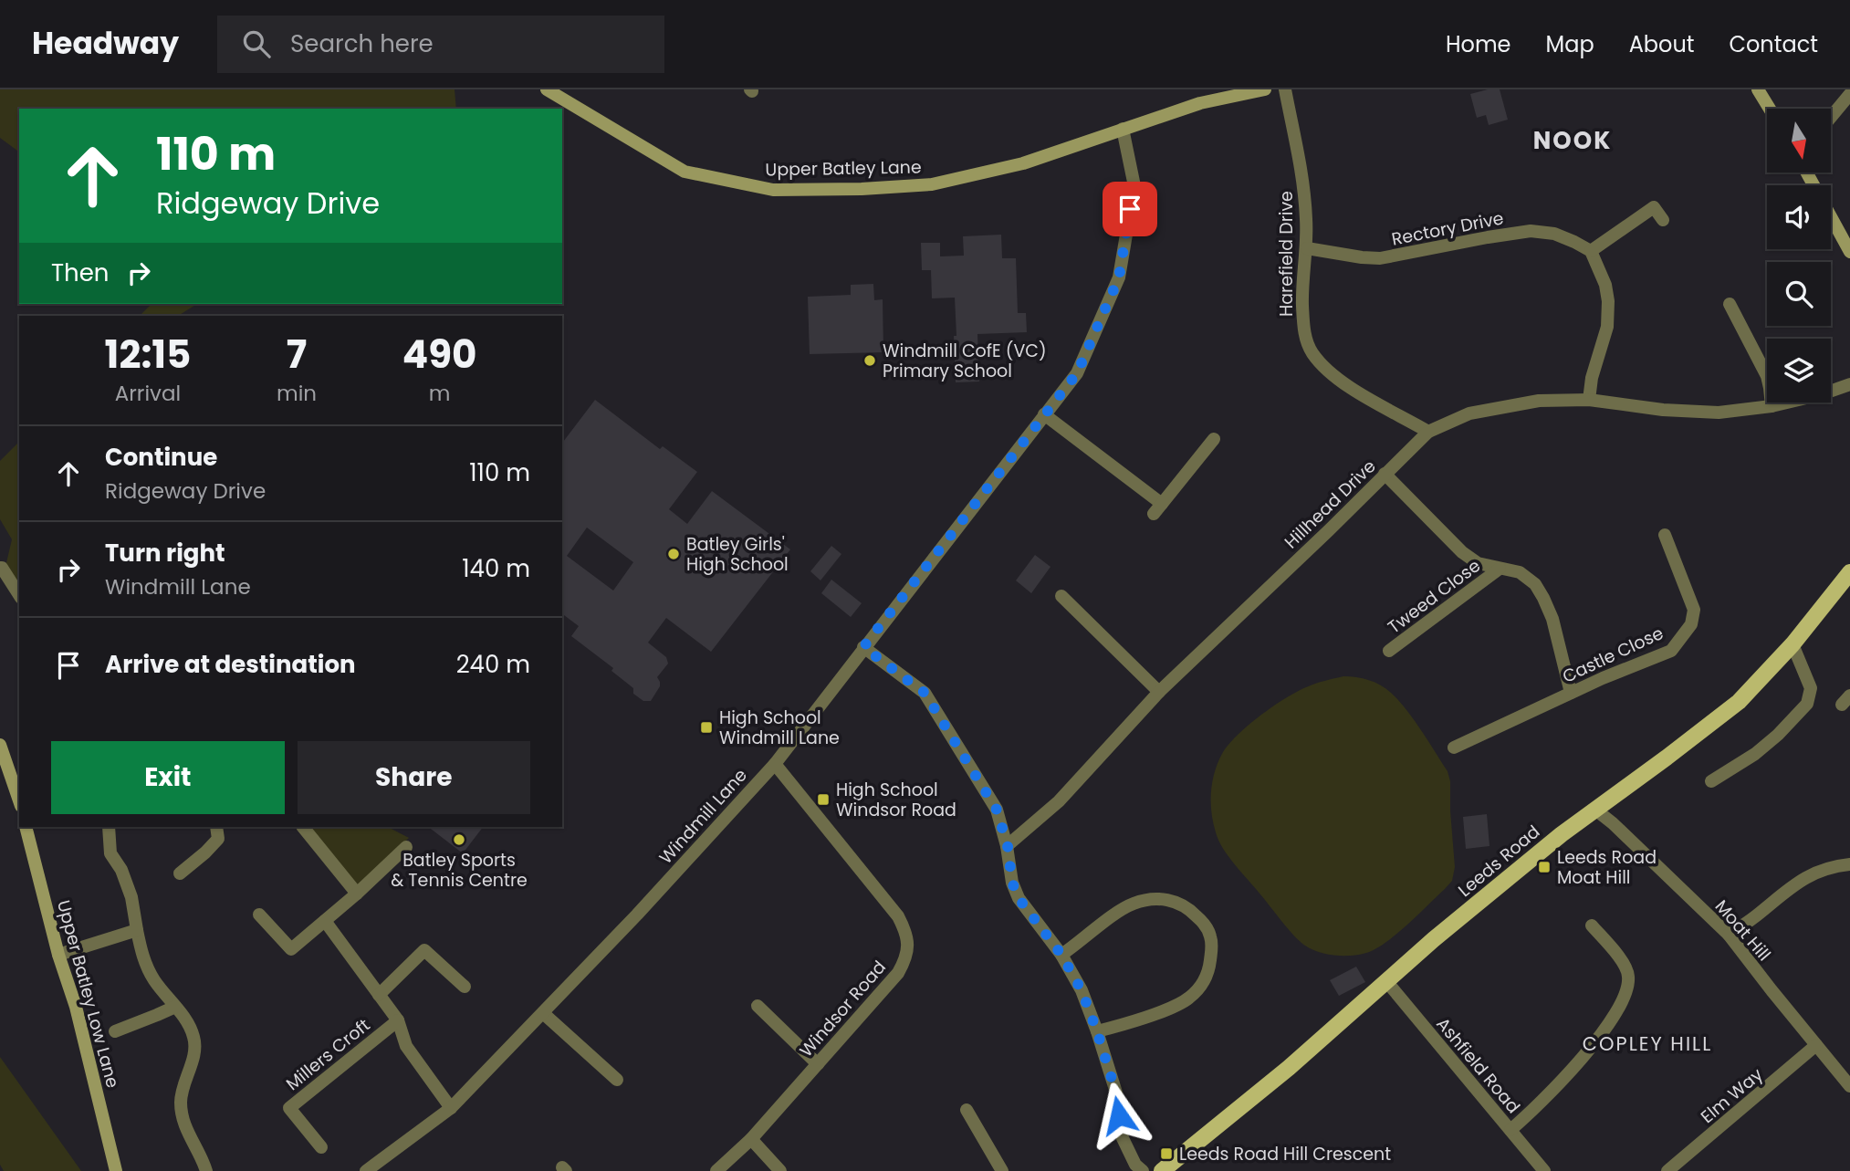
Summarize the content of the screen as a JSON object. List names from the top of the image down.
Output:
{
  "streets": {
    "main road": ["Leeds Road"],
    "street": [
      "Upper Batley Lane",
      "Rectory Drive",
      "Harefield Drive",
      "Hillhead Drive",
      "Tweed Close",
      "Castle Close",
      "Windmill Lane",
      "Moat Hill",
      "Upper Batley Low Lane",
      "Windsor Road",
      "Millers Croft",
      "Ashfield Road",
      "Elm Way"
    ]
  },
  "crossings": [
    ["Upper Batley Lane", "Windmill Lane"],
    ["Rectory Drive", "Harefield Drive"],
    ["Harefield Drive", "Hillhead Drive"],
    ["Windmill Lane", "Windsor Road"],
    ["Windmill Lane", "Millers Croft"],
    ["Leeds Road", "Moat Hill"],
    ["Leeds Road", "Ashfield Road"],
    ["Moat Hill", "Elm Way"]
  ],
  "districts": ["NOOK", "COPLEY HILL"],
  "places": {
    "other": ["Windmill CofE (VC) Primary School", "Batley Girls' High School", "Batley Sports & Tennis Centre"],
    "transit": [
      "High School Windmill Lane",
      "High School Windsor Road",
      "Leeds Road Moat Hill",
      "Leeds Road Hill Crescent"
    ]
  },
  "north": "bottom",
  "page": {
    "header": "Headway",
    "search": "Search here",
    "nav": [
      "Home",
      "Map",
      "About",
      "Contact"
    ],
    "turn": ["110 m", "Ridgeway Drive"],
    "then": "Then",
    "eta": [
      "12:15",
      "Arrival",
      "7",
      "min",
      "490",
      "m"
    ],
    "list": [
      {
        "name": "Continue",
        "note": "Ridgeway Drive",
        "value": "110 m"
      },
      {
        "name": "Turn right",
        "note": "Windmill Lane",
        "value": "140 m"
      },
      {
        "name": "Arrive at destination",
        "value": "240 m"
      }
    ],
    "buttons": ["Exit", "Share"]
  }
}
